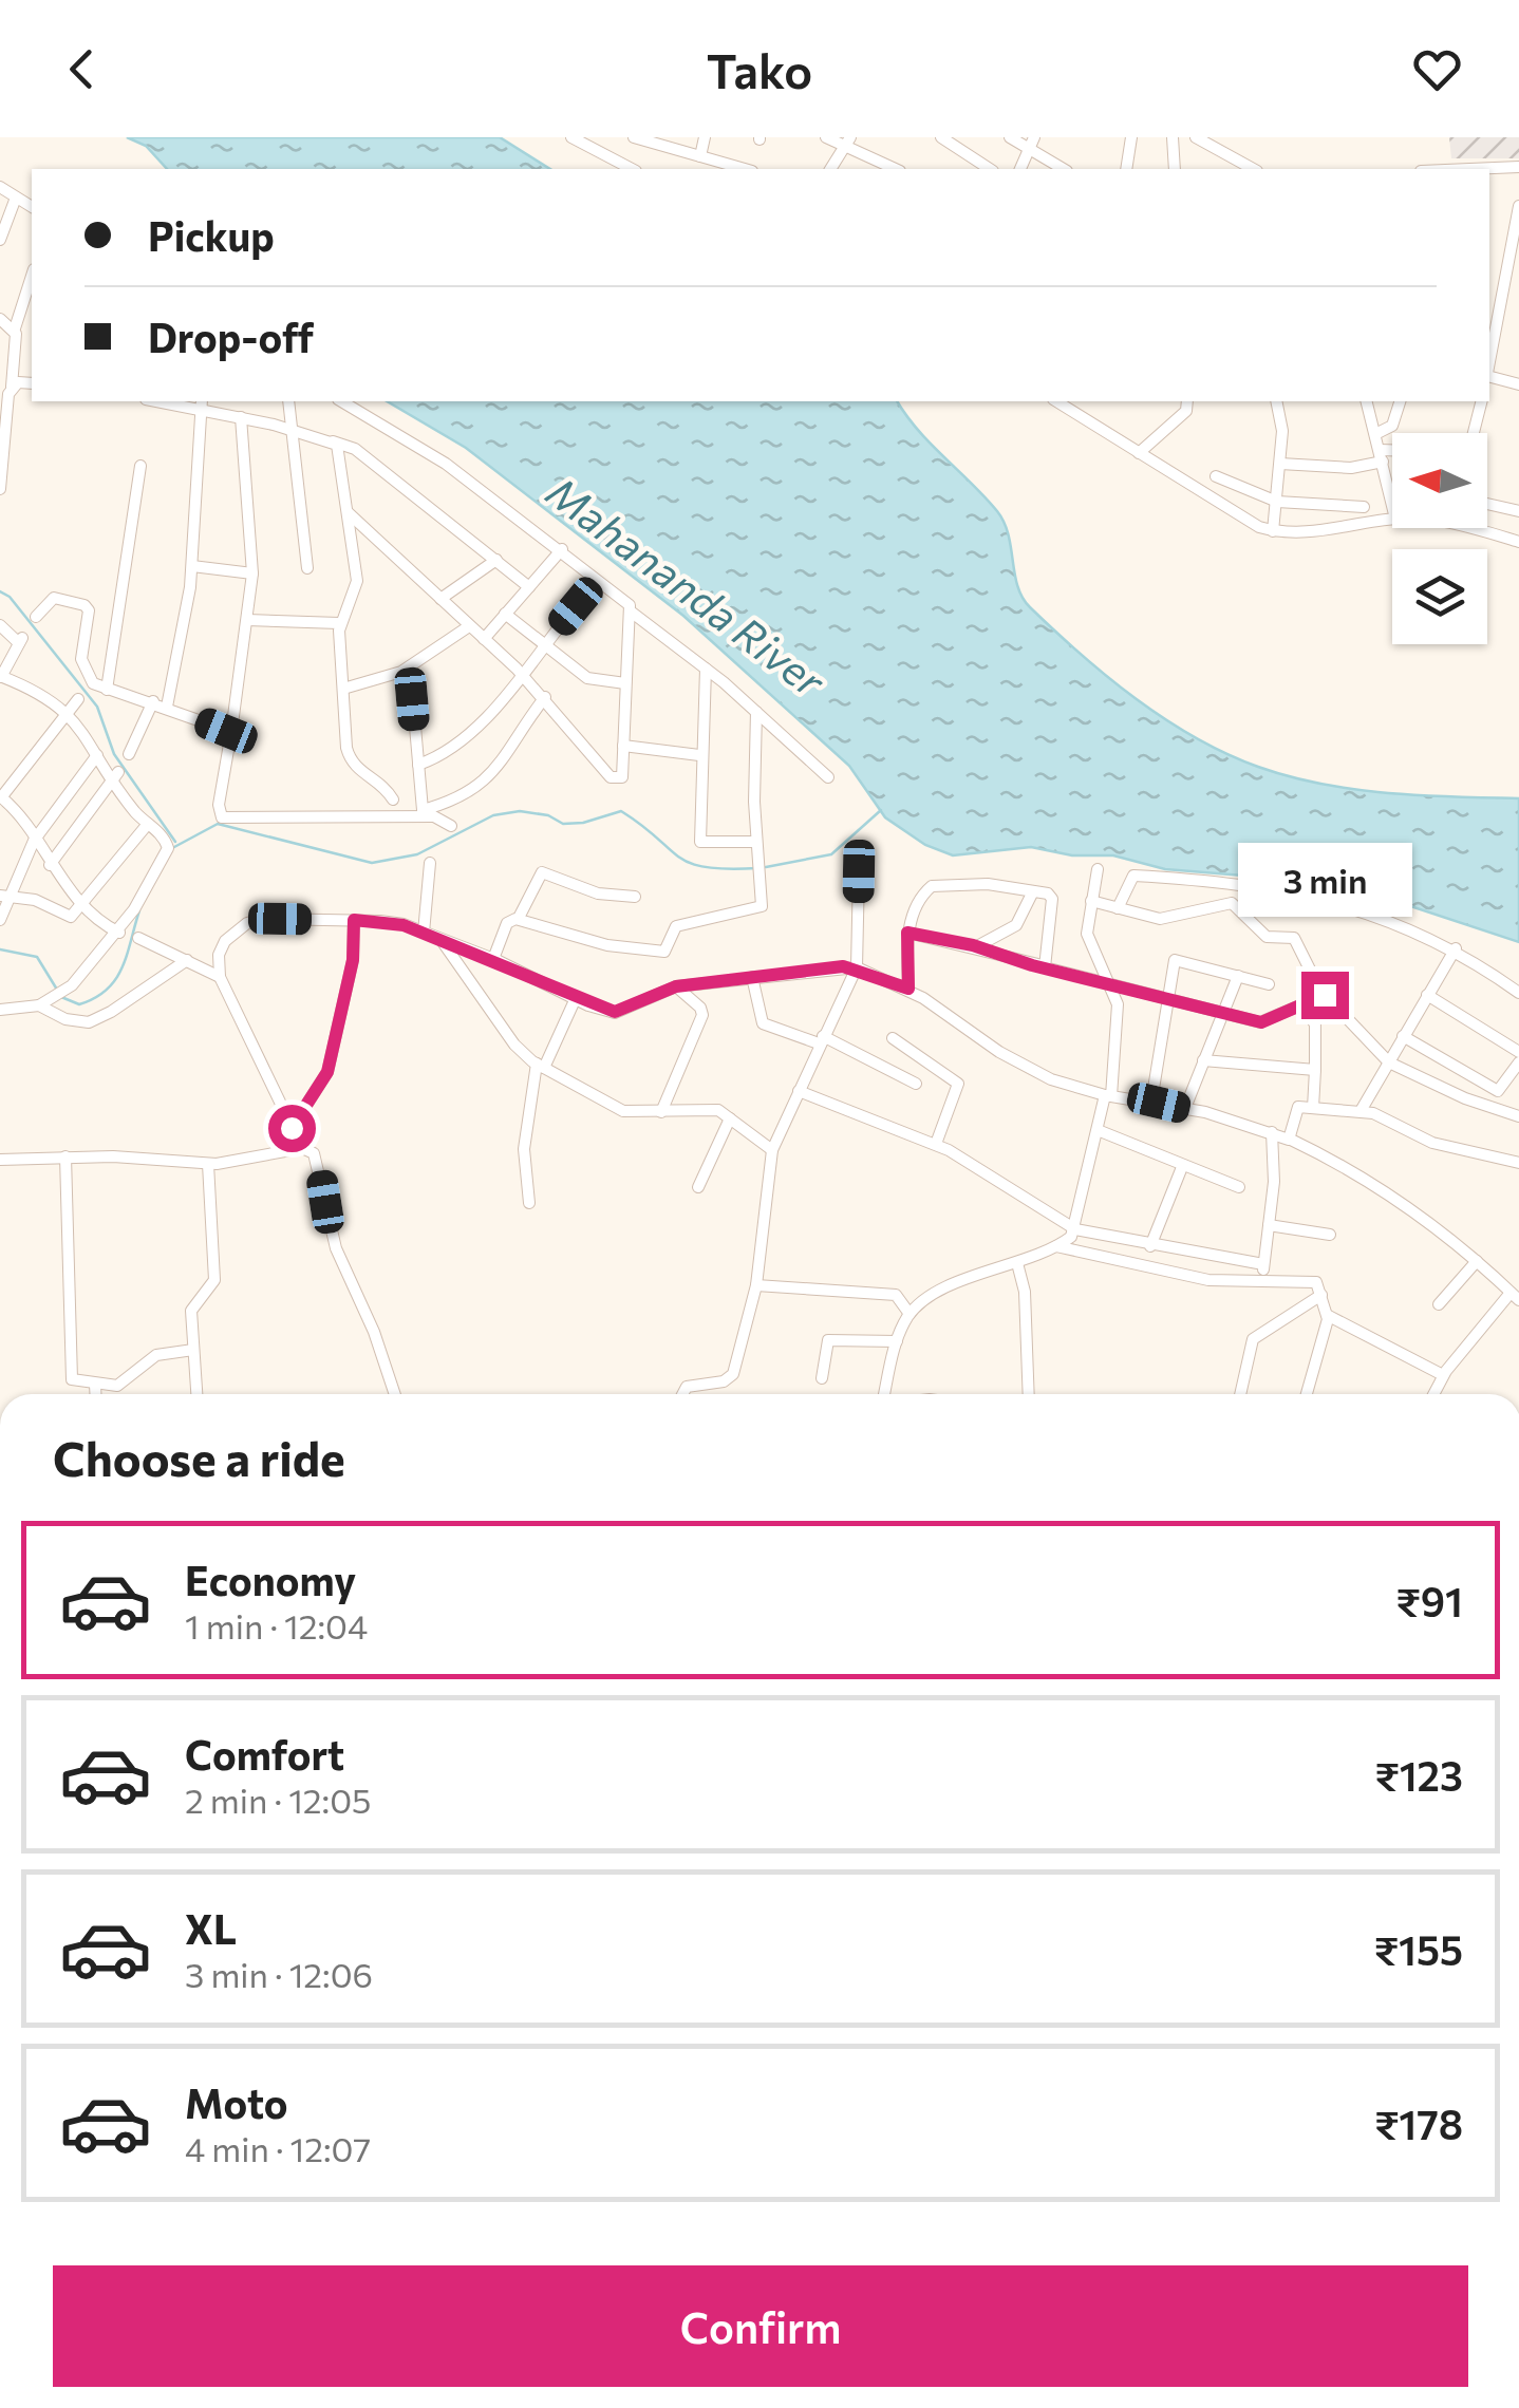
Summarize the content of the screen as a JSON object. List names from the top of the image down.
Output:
{
  "water": ["Mahananda River"],
  "north": "left",
  "page": {
    "header": "Tako",
    "banner": ["Pickup", "Drop-off"],
    "bubble": "3 min",
    "heading": "Choose a ride",
    "list": [
      {
        "name": "Economy",
        "note": "1 min · 12:04",
        "value": "₹91"
      },
      {
        "name": "Comfort",
        "note": "2 min · 12:05",
        "value": "₹123"
      },
      {
        "name": "XL",
        "note": "3 min · 12:06",
        "value": "₹155"
      },
      {
        "name": "Moto",
        "note": "4 min · 12:07",
        "value": "₹178"
      }
    ],
    "buttons": "Confirm"
  }
}
